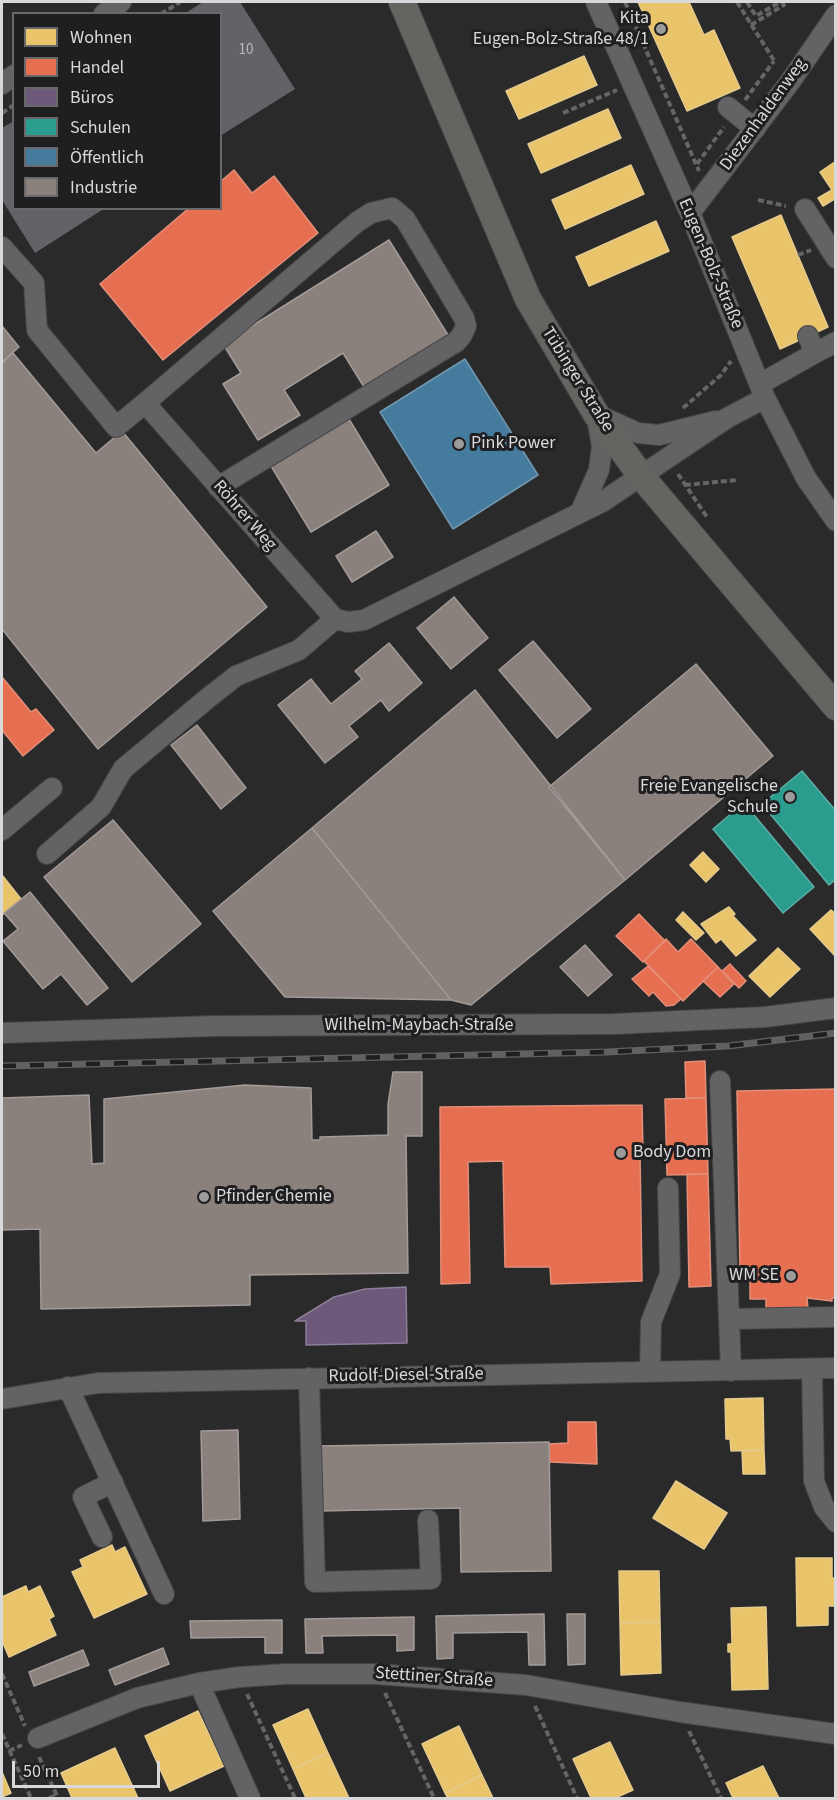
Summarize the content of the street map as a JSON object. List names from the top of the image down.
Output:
{
  "streets": {
    "main road": ["Tübinger Straße"],
    "street": [
      "Diezenhaldenweg",
      "Eugen-Bolz-Straße",
      "Röhrer Weg",
      "Wilhelm-Maybach-Straße",
      "Rudolf-Diesel-Straße",
      "Stettiner Straße"
    ]
  },
  "crossings": [
    ["Diezenhaldenweg", "Eugen-Bolz-Straße"]
  ],
  "places": [
    "Kita Eugen-Bolz-Straße 48/1",
    "Pink Power",
    "Freie Evangelische Schule",
    "Body Dom",
    "Pfinder Chemie",
    "WM SE"
  ],
  "house_numbers": ["10"],
  "legend": [
    "Wohnen",
    "Handel",
    "Büros",
    "Schulen",
    "Öffentlich",
    "Industrie"
  ],
  "scale_bar": "50 m"
}
